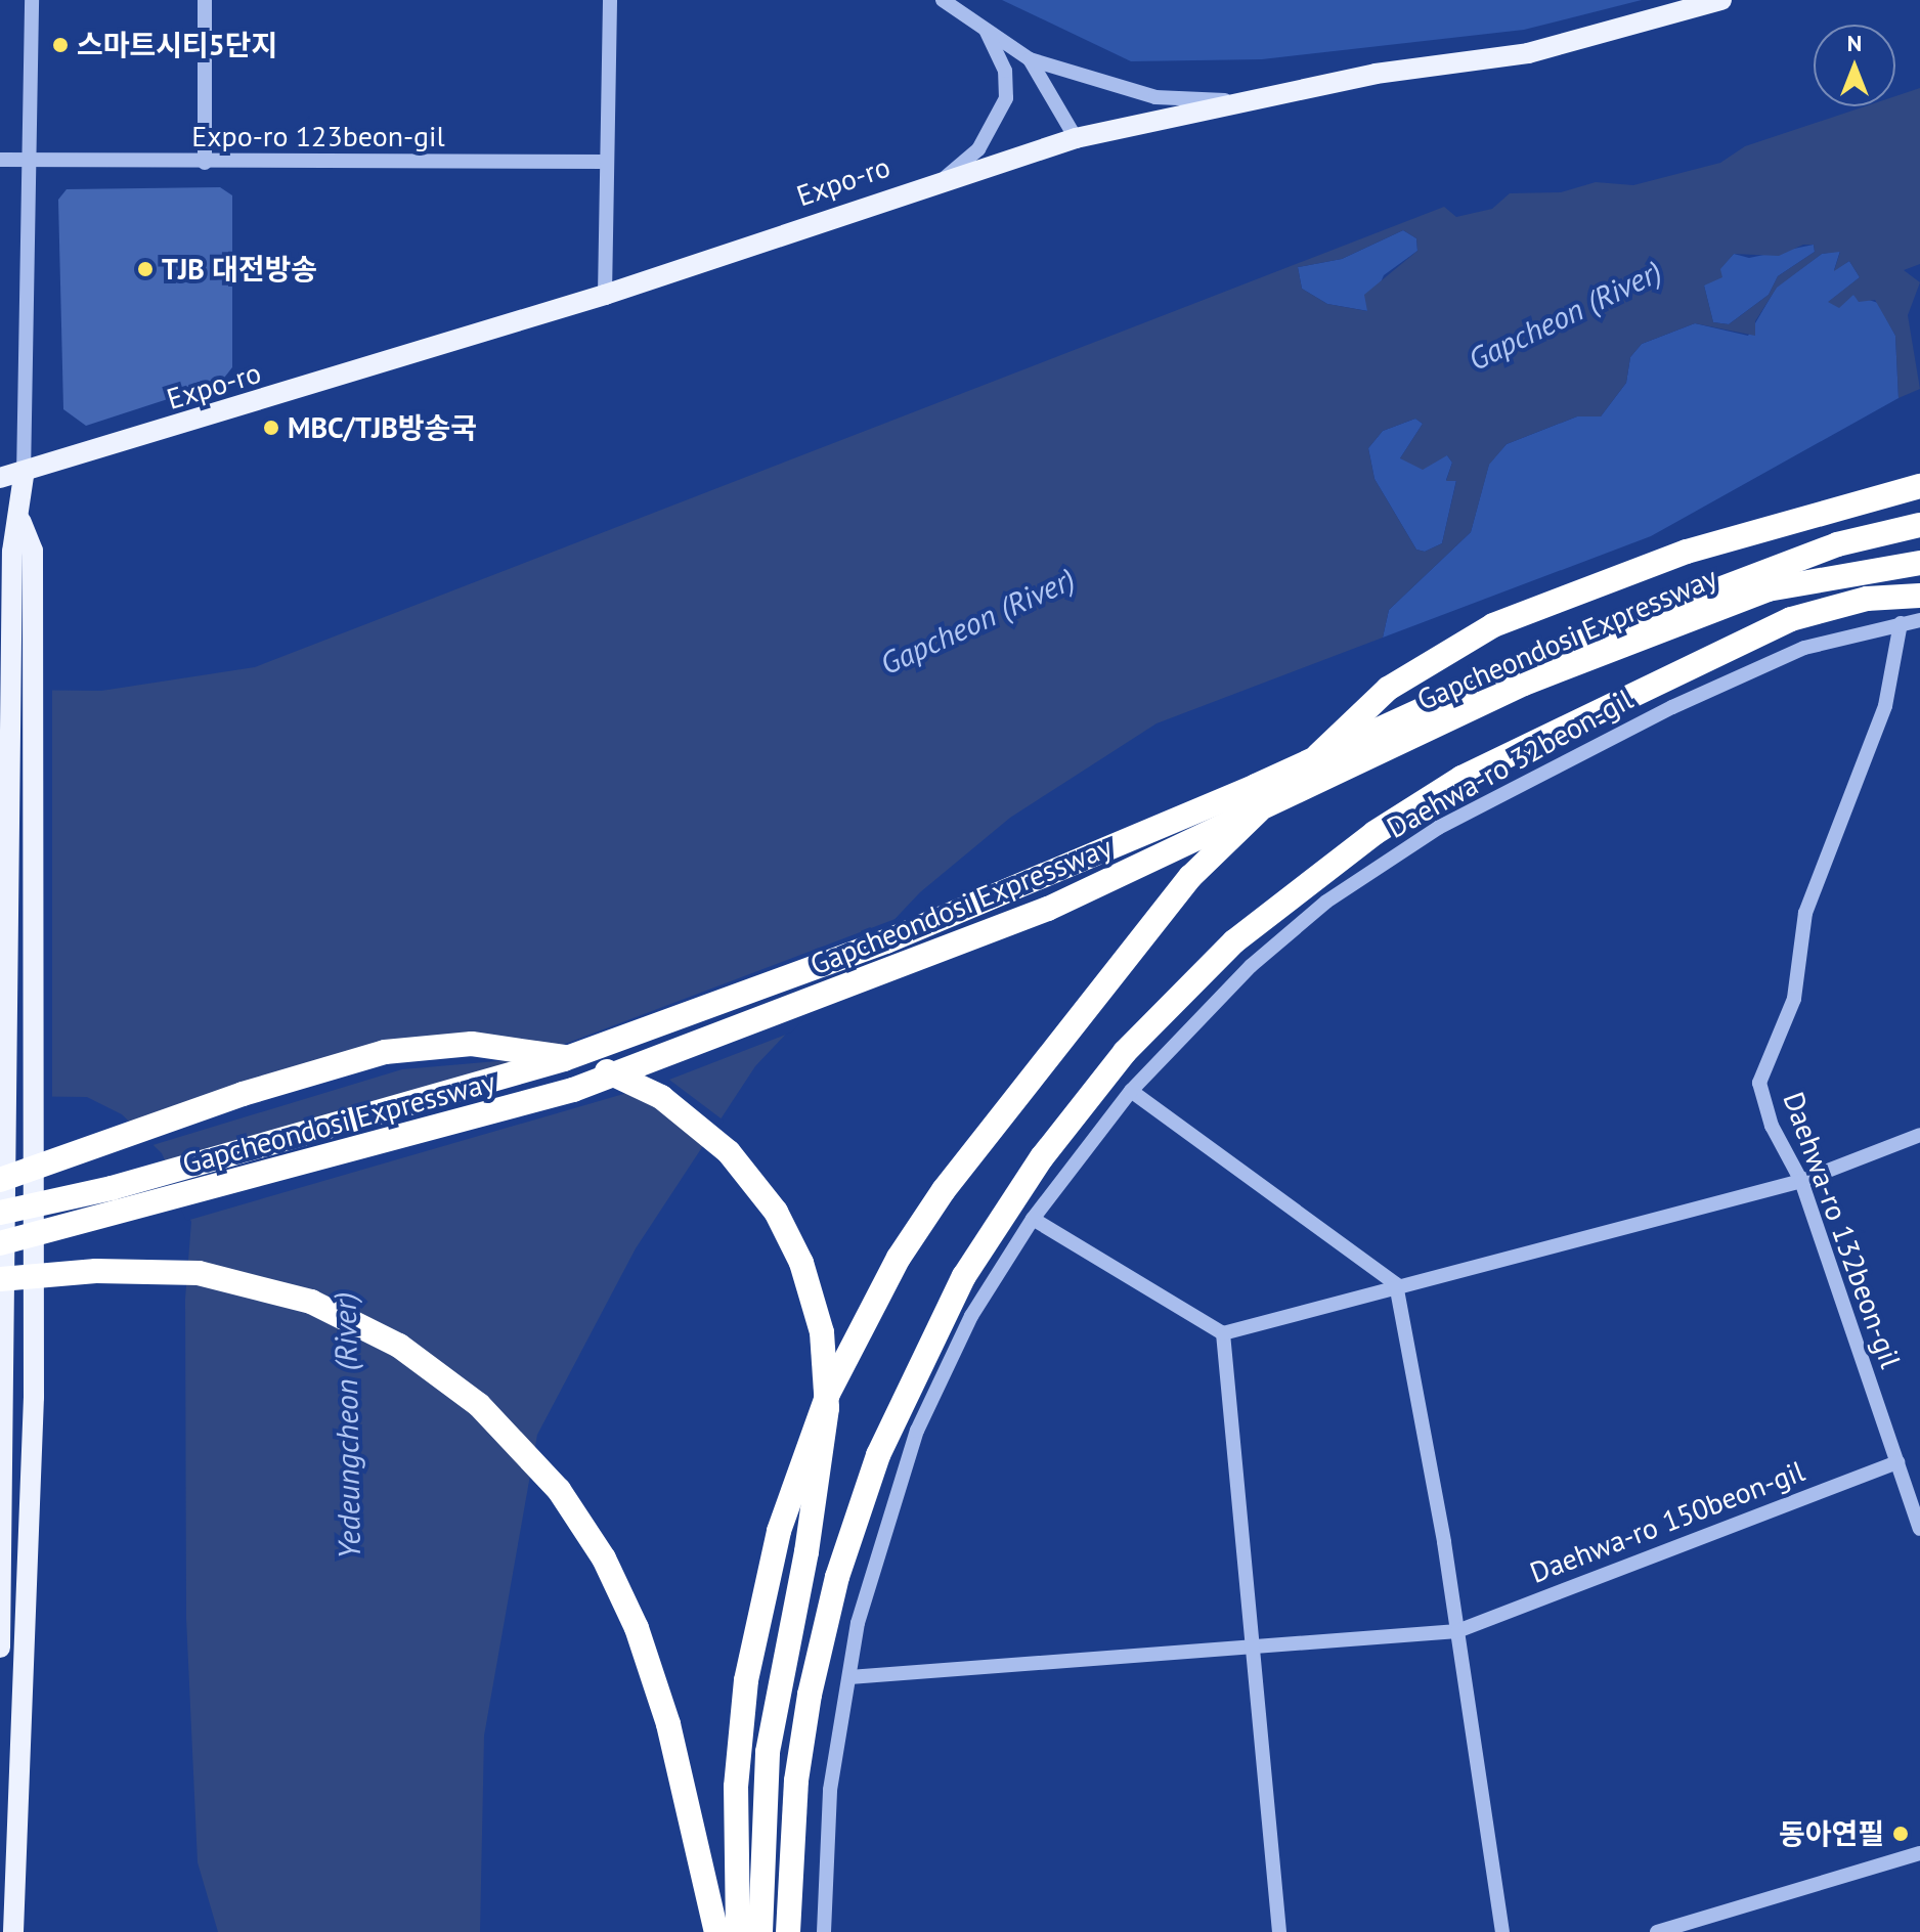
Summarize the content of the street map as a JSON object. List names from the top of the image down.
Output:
{
  "streets": {
    "highway": ["Gapcheondosi Expressway"],
    "main road": ["Expo-ro"],
    "street": [
      "Expo-ro 123beon-gil",
      "Daehwa-ro 32beon-gil",
      "Daehwa-ro 132beon-gil",
      "Daehwa-ro 150beon-gil"
    ]
  },
  "crossings": [
    ["Daehwa-ro 32beon-gil", "Daehwa-ro 132beon-gil"],
    ["Daehwa-ro 32beon-gil", "Daehwa-ro 150beon-gil"],
    ["Daehwa-ro 132beon-gil", "Daehwa-ro 150beon-gil"]
  ],
  "water": ["Gapcheon (River)", "Yedeungcheon (River)"],
  "places": [
    "스마트시티5단지",
    "TJB 대전방송",
    "MBC/TJB방송국",
    "동아연필"
  ],
  "north": "top"
}
